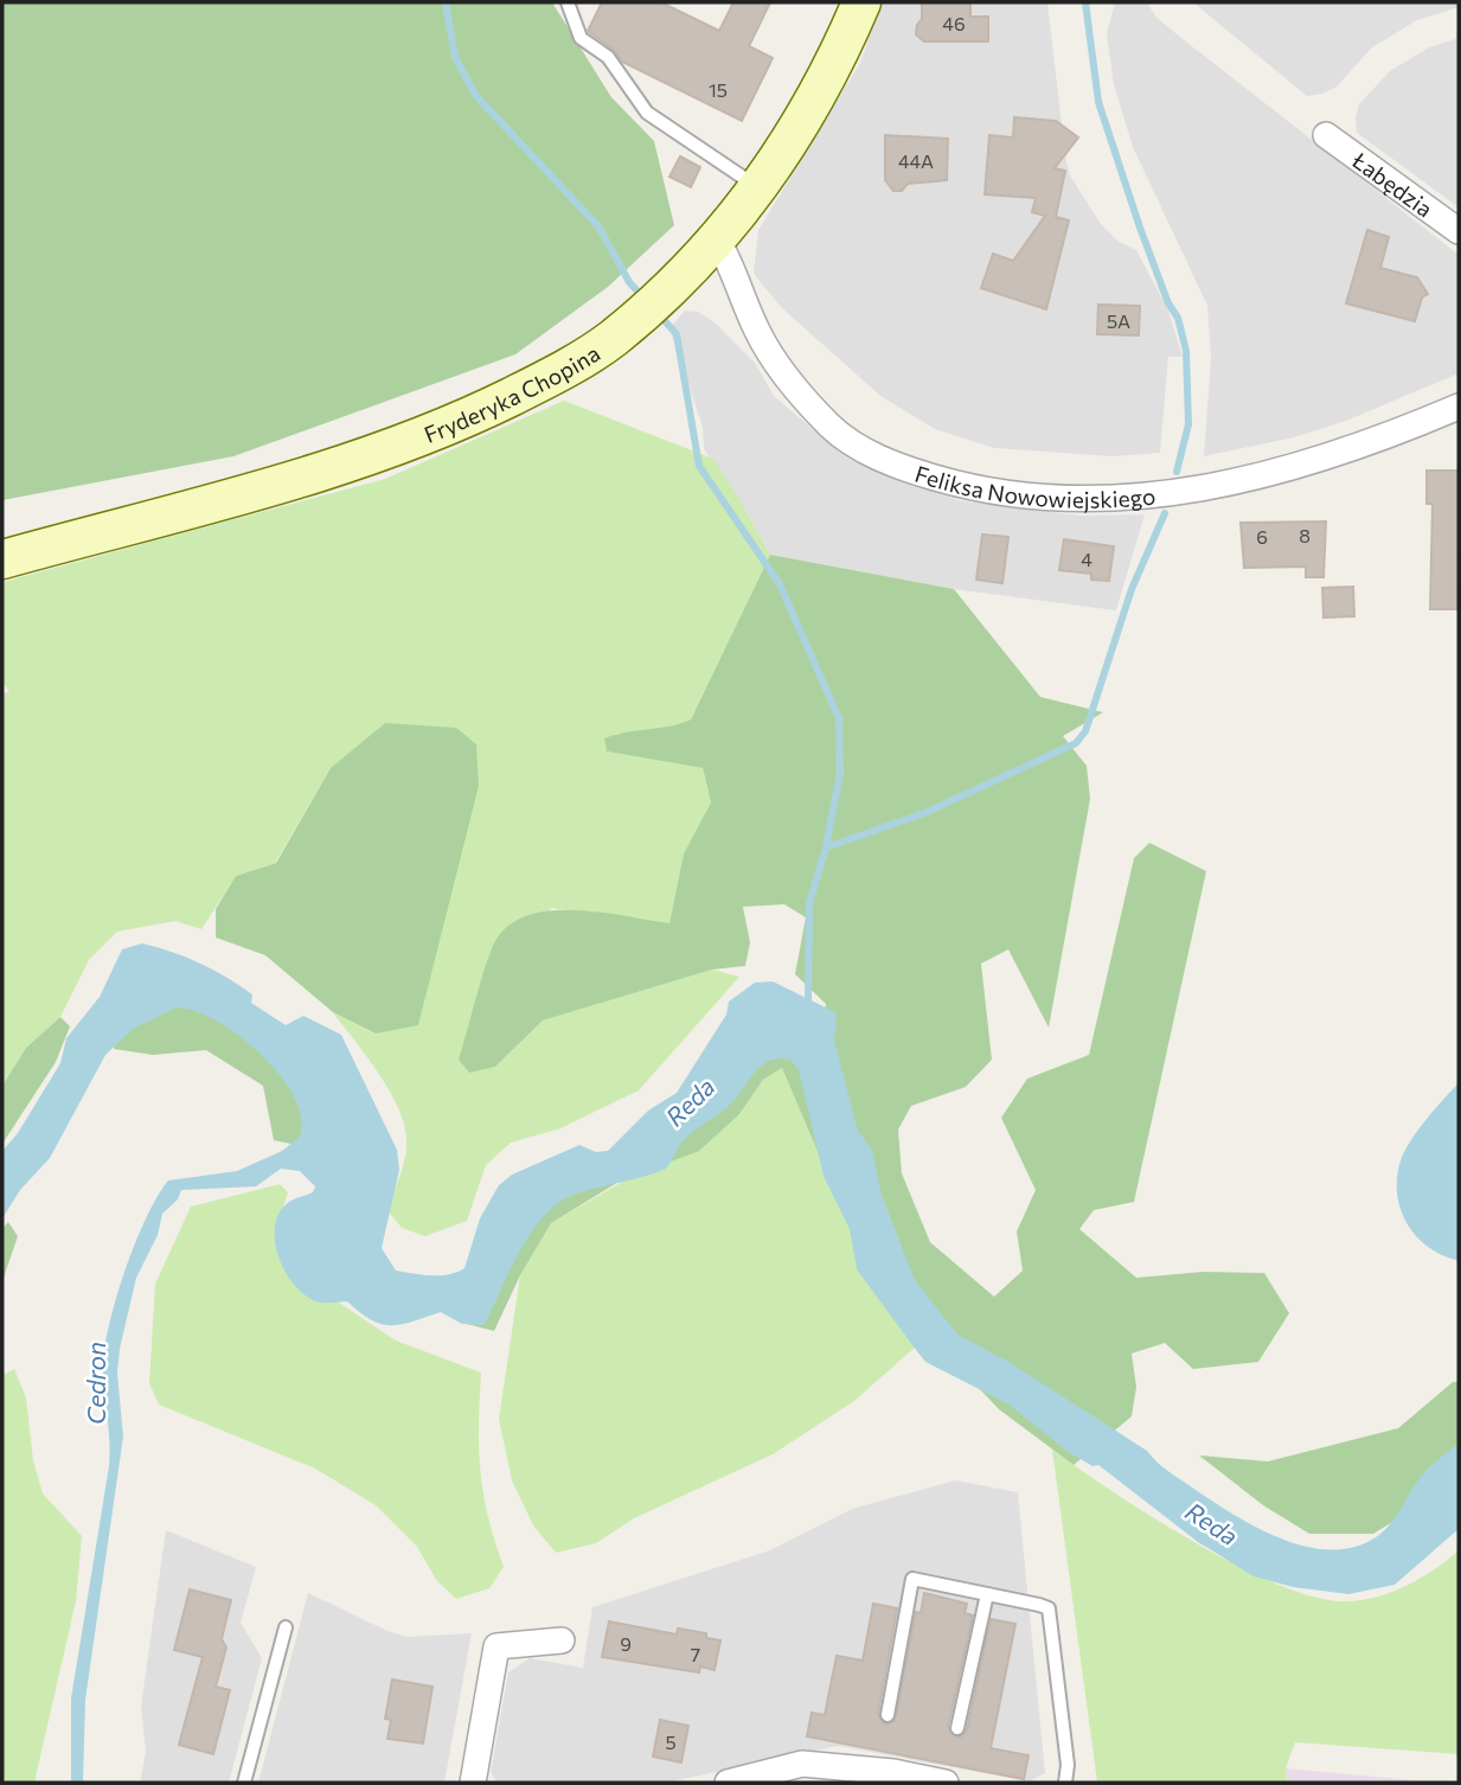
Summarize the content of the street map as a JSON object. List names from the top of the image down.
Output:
{
  "streets": {
    "street": ["Łabędzia", "Fryderyka Chopina", "Feliksa Nowowiejskiego"]
  },
  "crossings": [
    ["Fryderyka Chopina", "Feliksa Nowowiejskiego"]
  ],
  "water": ["Reda", "Cedron"],
  "house_numbers": [
    "46",
    "15",
    "44A",
    "5A",
    "8",
    "6",
    "4",
    "9",
    "7",
    "5"
  ]
}
